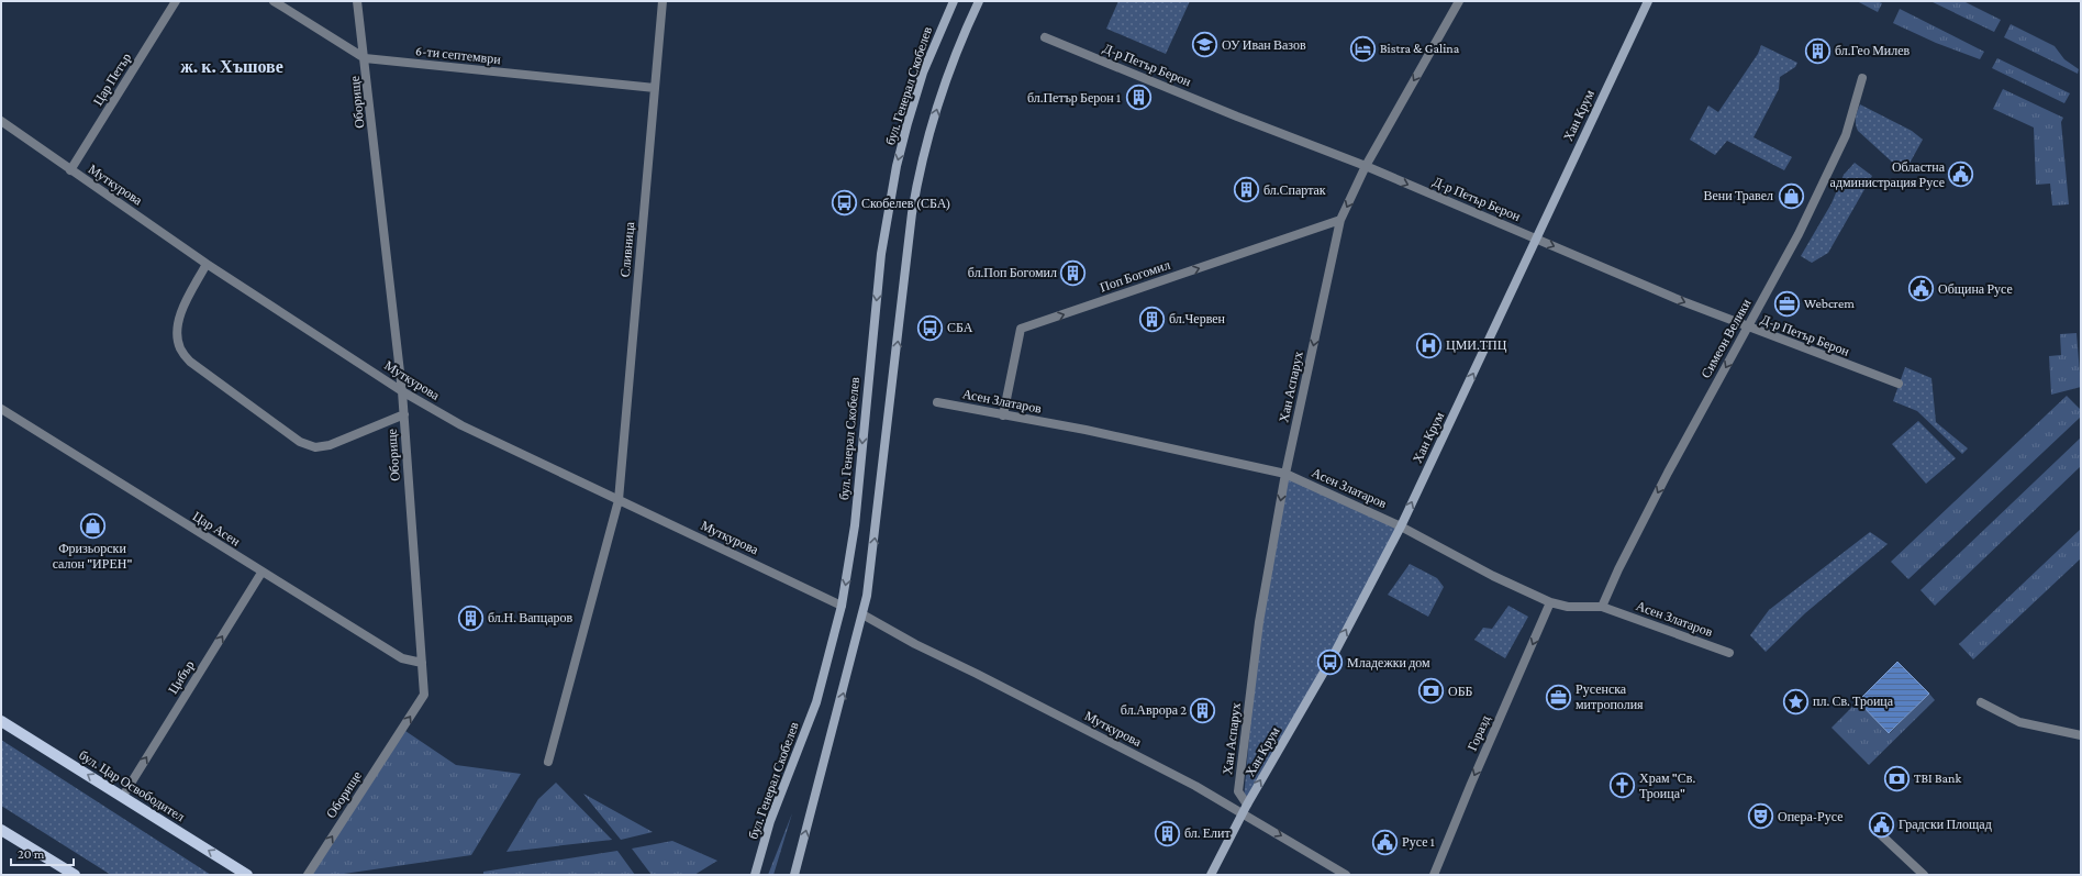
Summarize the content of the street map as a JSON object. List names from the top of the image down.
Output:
{
  "streets": {
    "main road": ["бул. Генерал Скобелев", "Хан Крум", "бул. Цар Освободител"],
    "street": [
      "6-ти септември",
      "Д-р Петър Берон",
      "Цар Петър",
      "Оборище",
      "Муткурова",
      "Сливница",
      "Поп Богомил",
      "Симеон Велики",
      "Хан Аспарух",
      "Асен Златаров",
      "Цар Асен",
      "Цибър",
      "Горазд"
    ]
  },
  "crossings": [
    ["6-ти септември", "Оборище"],
    ["6-ти септември", "Сливница"],
    ["Д-р Петър Берон", "Хан Крум"],
    ["Д-р Петър Берон", "Симеон Велики"],
    ["Д-р Петър Берон", "Хан Аспарух"],
    ["Цар Петър", "Муткурова"],
    ["бул. Генерал Скобелев", "Муткурова"],
    ["Оборище", "Муткурова"],
    ["Оборище", "Цар Асен"],
    ["Хан Крум", "Муткурова"],
    ["Хан Крум", "Хан Аспарух"],
    ["Хан Крум", "Асен Златаров"],
    ["Муткурова", "Сливница"],
    ["Муткурова", "Хан Аспарух"],
    ["Поп Богомил", "Хан Аспарух"],
    ["Поп Богомил", "Асен Златаров"],
    ["Симеон Велики", "Асен Златаров"],
    ["Хан Аспарух", "Асен Златаров"],
    ["Асен Златаров", "Горазд"],
    ["Цар Асен", "Цибър"],
    ["Цибър", "бул. Цар Освободител"]
  ],
  "one_way": [
    "Д-р Петър Берон",
    "Хан Крум",
    "Поп Богомил",
    "Симеон Велики",
    "Хан Аспарух",
    "Цибър",
    "Горазд",
    "бул. Цар Освободител"
  ],
  "districts": ["ж. к. Хъшове"],
  "places": {
    "school or university": ["ОУ Иван Вазов"],
    "hotel": ["Bistra & Galina"],
    "building": [
      "бл.Гео Милев",
      "бл.Петър Берон 1",
      "бл.Спартак",
      "бл.Поп Богомил",
      "бл.Червен",
      "бл.Н. Вапцаров",
      "бл.Аврора 2",
      "бл. Елит"
    ],
    "public building": [
      "Областна администрация Русе",
      "Община Русе",
      "Градски Площад",
      "Русе 1"
    ],
    "shop": ["Вени Травел", "Фризьорски салон \"ИРЕН\""],
    "bus stop": ["Скобелев (СБА)", "СБА", "Младежки дом"],
    "office": ["Webcrem", "Русенска митрополия"],
    "hospital": ["ЦМИ.ТПЦ"],
    "bank": ["ОББ", "TBI Bank"],
    "place": ["пл. Св. Троица"],
    "church": ["Храм \"Св. Троица\""],
    "theatre": ["Опера-Русе"]
  },
  "scale_bar": "20 m"
}
